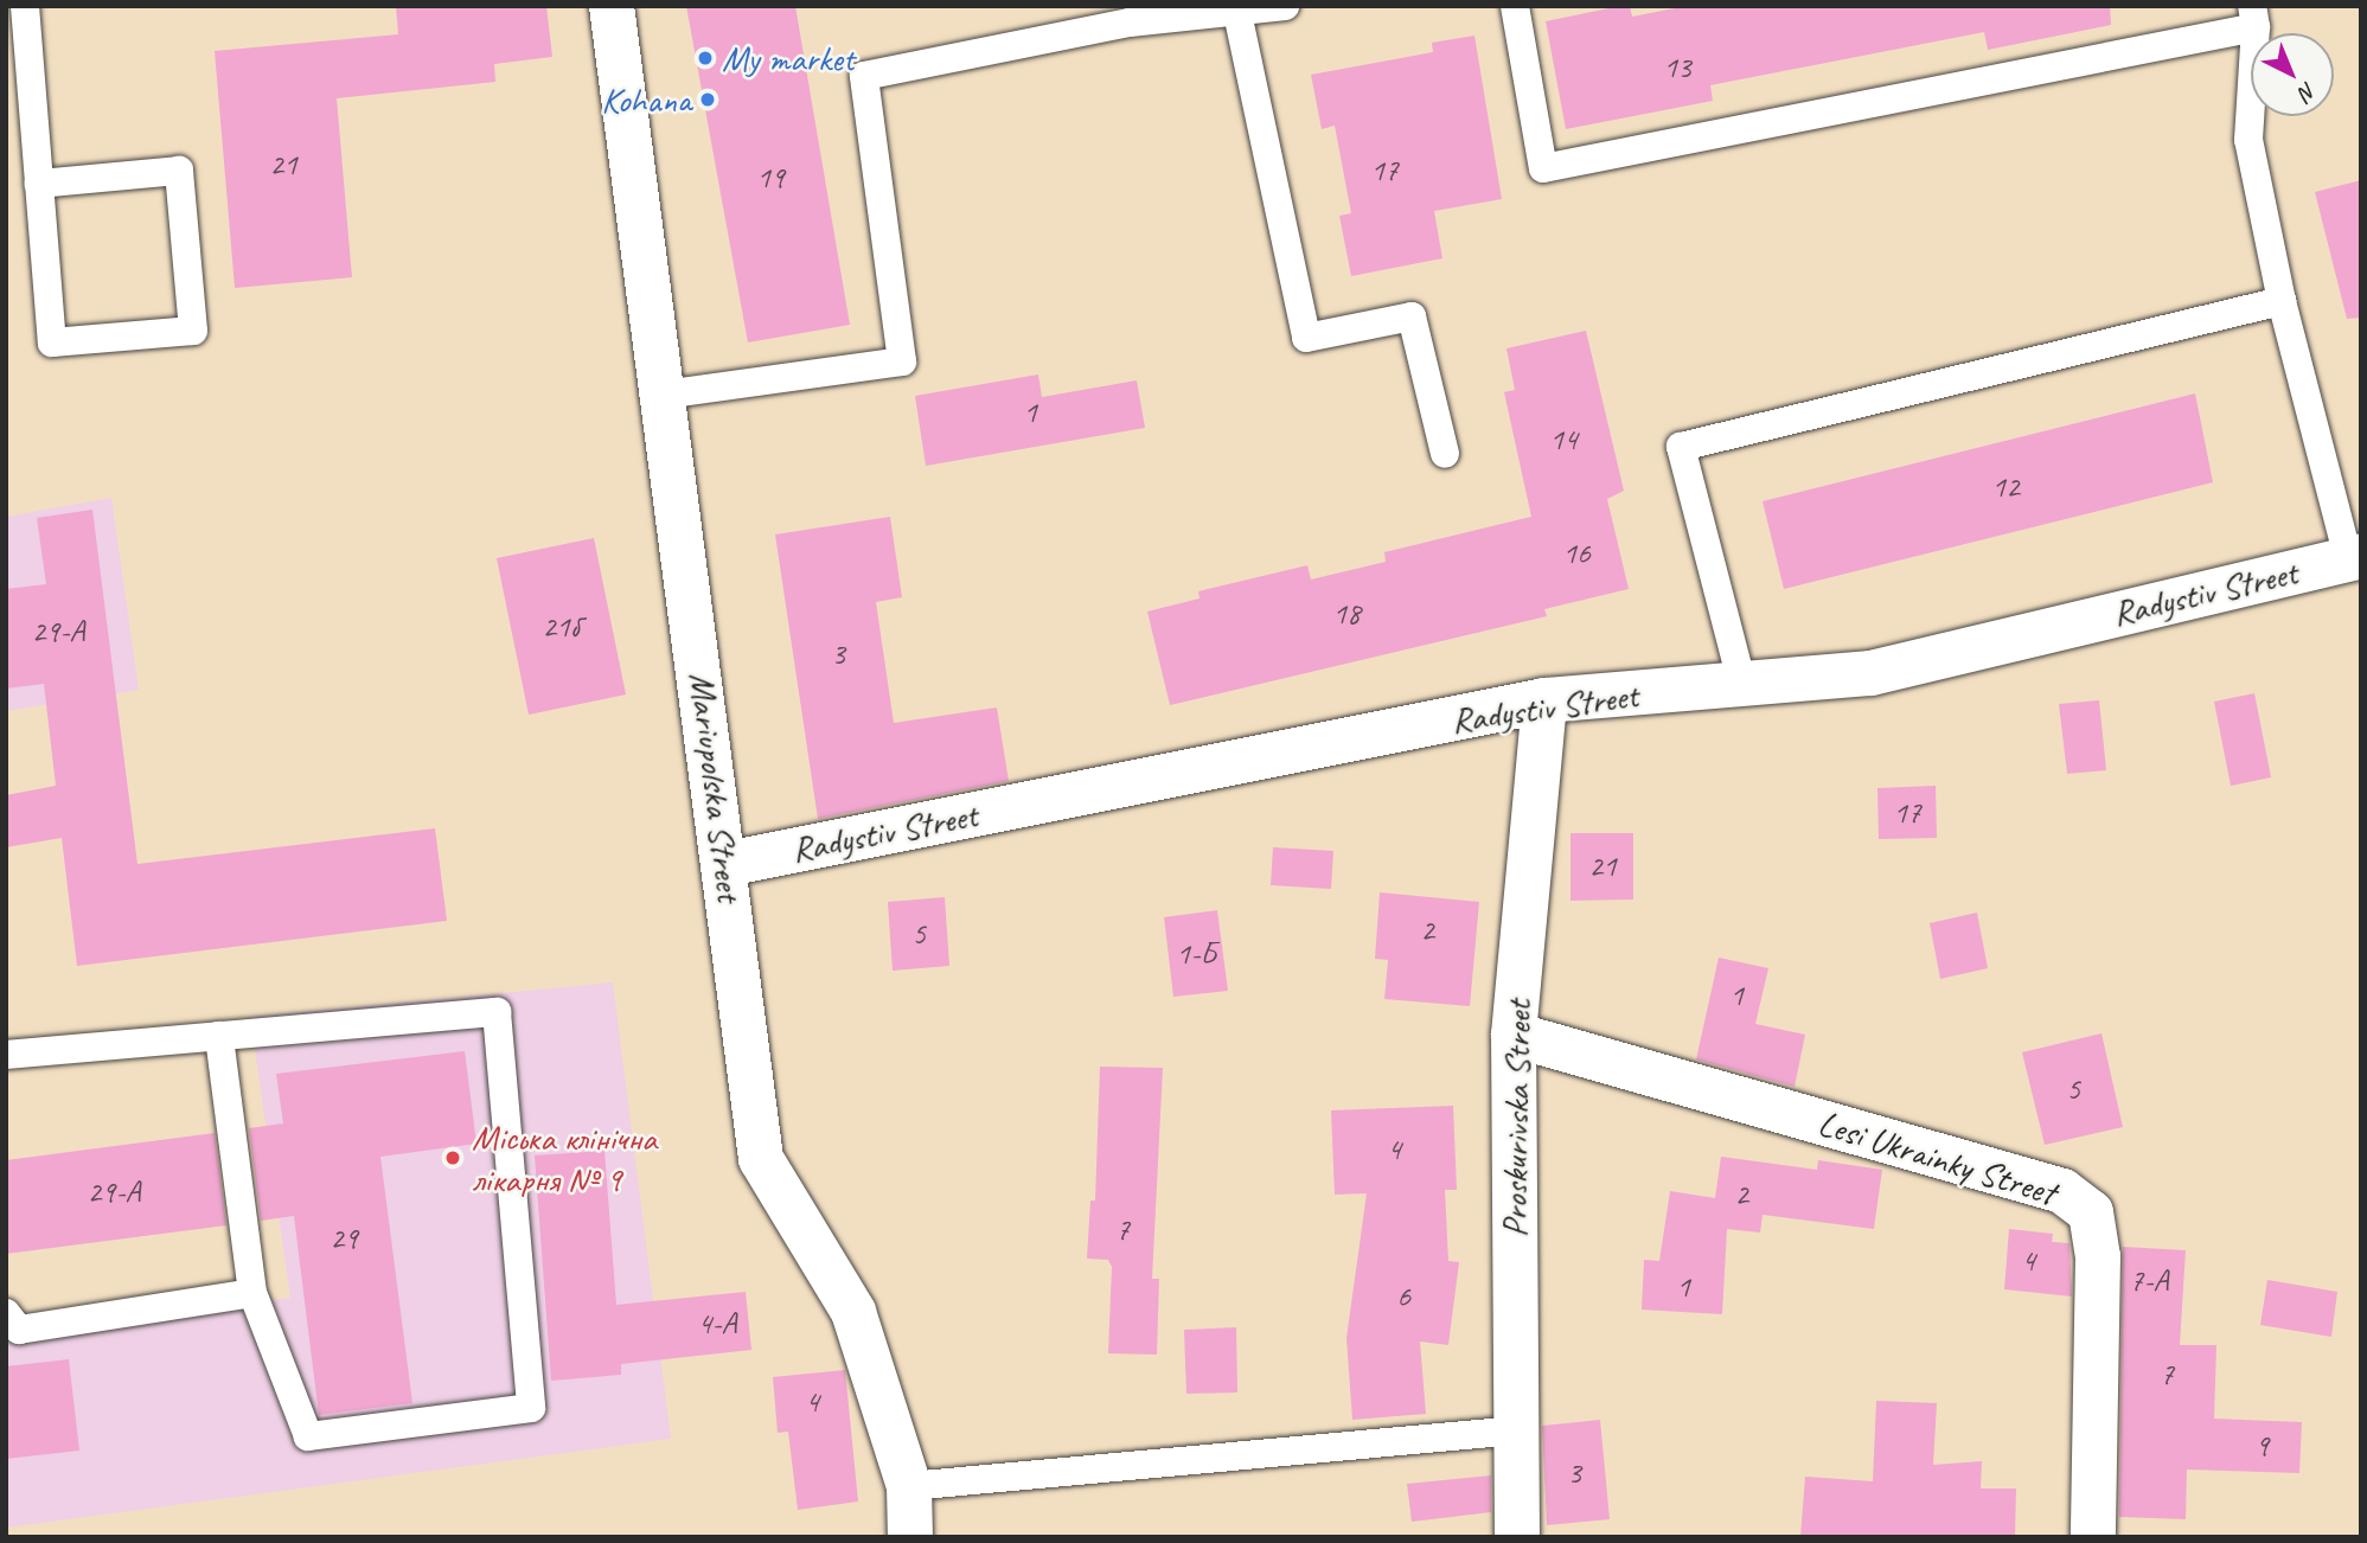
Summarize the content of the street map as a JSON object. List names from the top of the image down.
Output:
{
  "streets": {
    "street": [
      "Radystiv Street",
      "Mariupolska Street",
      "Proskurivska Street",
      "Lesi Ukrainky Street"
    ]
  },
  "crossings": [
    ["Radystiv Street", "Mariupolska Street"],
    ["Radystiv Street", "Proskurivska Street"],
    ["Proskurivska Street", "Lesi Ukrainky Street"]
  ],
  "places": ["My market", "Kohana", "Міська клінічна лікарня № 9"],
  "house_numbers": [
    "13",
    "21",
    "17",
    "19",
    "1",
    "14",
    "12",
    "16",
    "18",
    "21б",
    "29-А",
    "3",
    "17",
    "21",
    "2",
    "5",
    "1-Б",
    "1",
    "5",
    "4",
    "29-А",
    "2",
    "7",
    "29",
    "4",
    "7-А",
    "1",
    "6",
    "4-А",
    "7",
    "4",
    "9",
    "3"
  ],
  "north": "bottom right"
}
